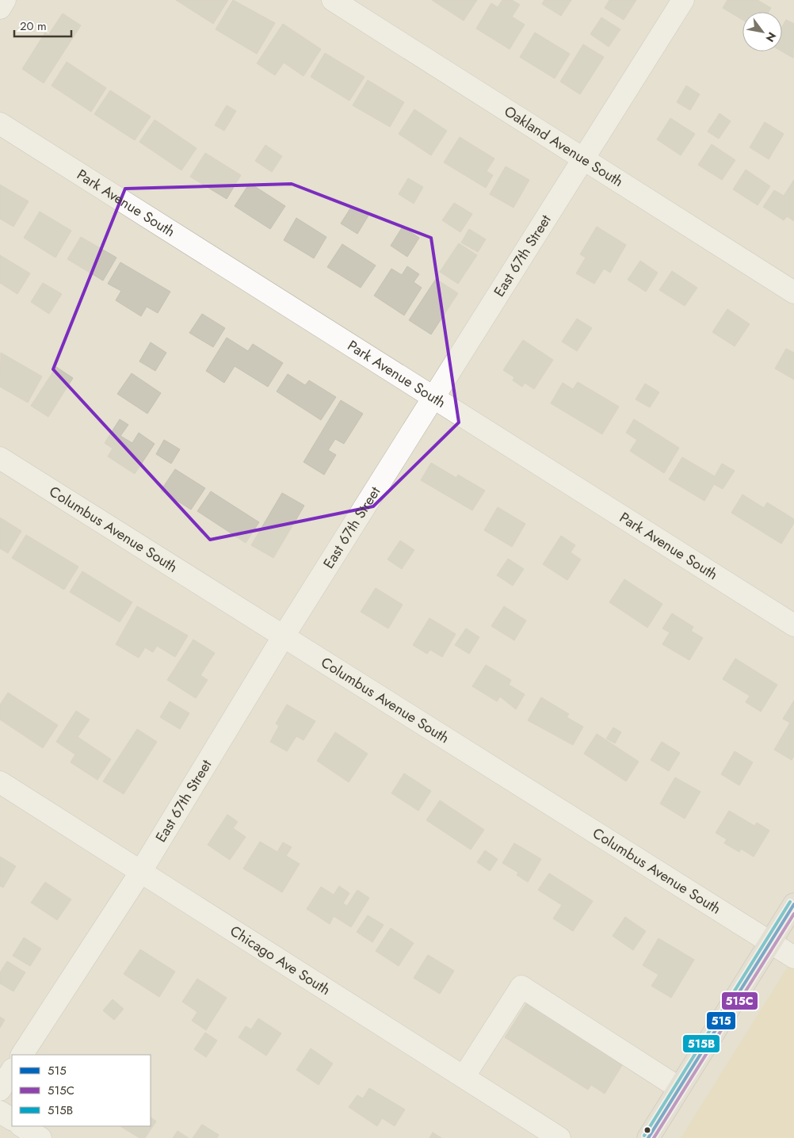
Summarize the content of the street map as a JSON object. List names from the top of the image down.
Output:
{
  "streets": {
    "street": [
      "Oakland Avenue South",
      "Park Avenue South",
      "East 67th Street",
      "Columbus Avenue South",
      "Chicago Ave South"
    ]
  },
  "crossings": [
    ["Oakland Avenue South", "East 67th Street"],
    ["Park Avenue South", "East 67th Street"],
    ["East 67th Street", "Columbus Avenue South"],
    ["East 67th Street", "Chicago Ave South"]
  ],
  "lines": ["transit line 515B", "transit line 515", "transit line 515C"],
  "legend": ["515", "515C", "515B"],
  "scale_bar": "20 m",
  "north": "bottom right"
}
